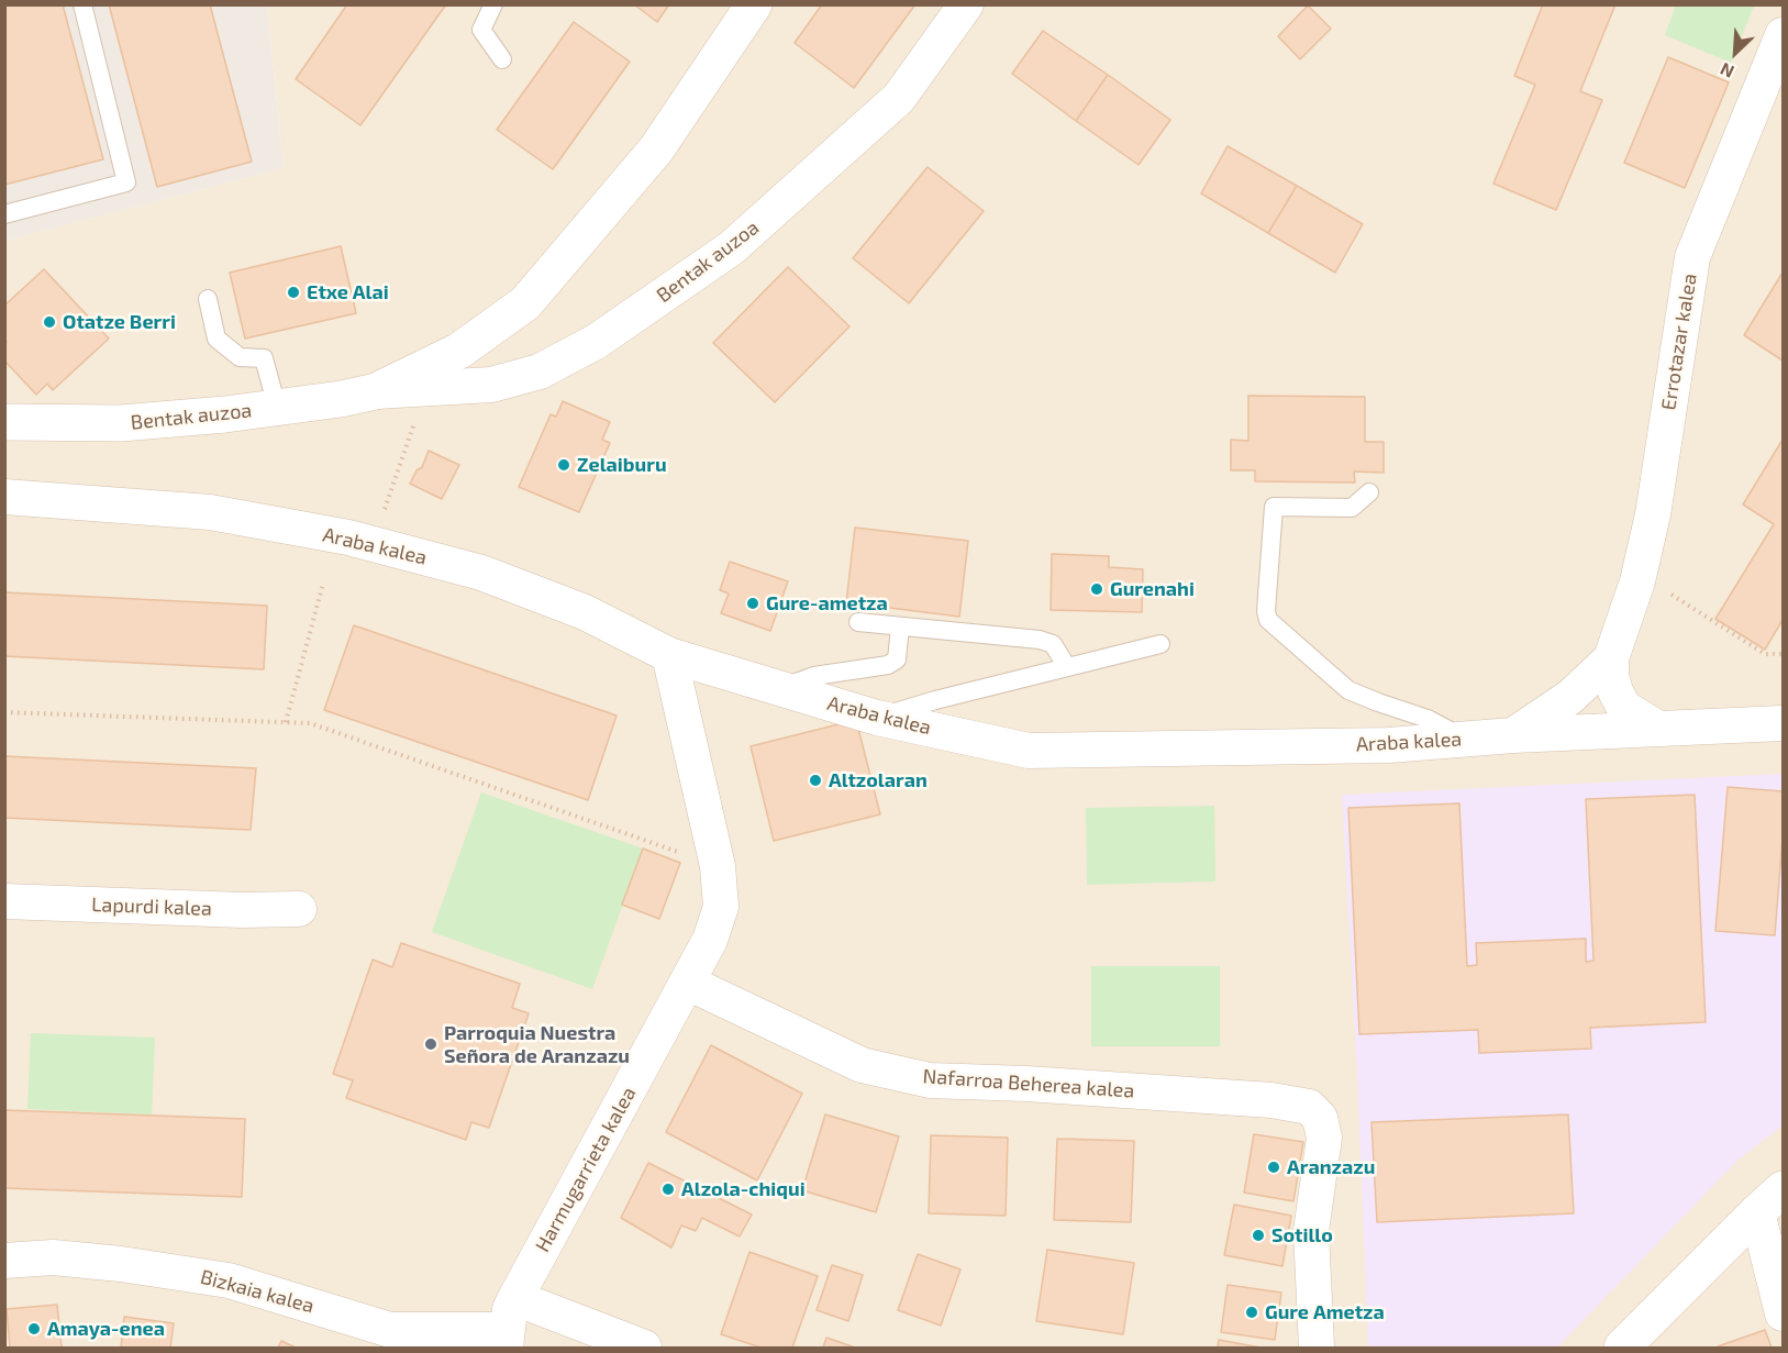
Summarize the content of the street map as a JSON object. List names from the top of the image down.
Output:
{
  "streets": {
    "street": [
      "Bentak auzoa",
      "Errotazar kalea",
      "Araba kalea",
      "Lapurdi kalea",
      "Nafarroa Beherea kalea",
      "Harmugarrieta kalea",
      "Bizkaia kalea"
    ]
  },
  "crossings": [
    ["Errotazar kalea", "Araba kalea"],
    ["Araba kalea", "Harmugarrieta kalea"],
    ["Nafarroa Beherea kalea", "Harmugarrieta kalea"],
    ["Harmugarrieta kalea", "Bizkaia kalea"]
  ],
  "places": [
    "Etxe Alai",
    "Otatze Berri",
    "Zelaiburu",
    "Gurenahi",
    "Gure-ametza",
    "Altzolaran",
    "Parroquia Nuestra Señora de Aranzazu",
    "Aranzazu",
    "Alzola-chiqui",
    "Sotillo",
    "Gure Ametza",
    "Amaya-enea"
  ],
  "north": "bottom left"
}
